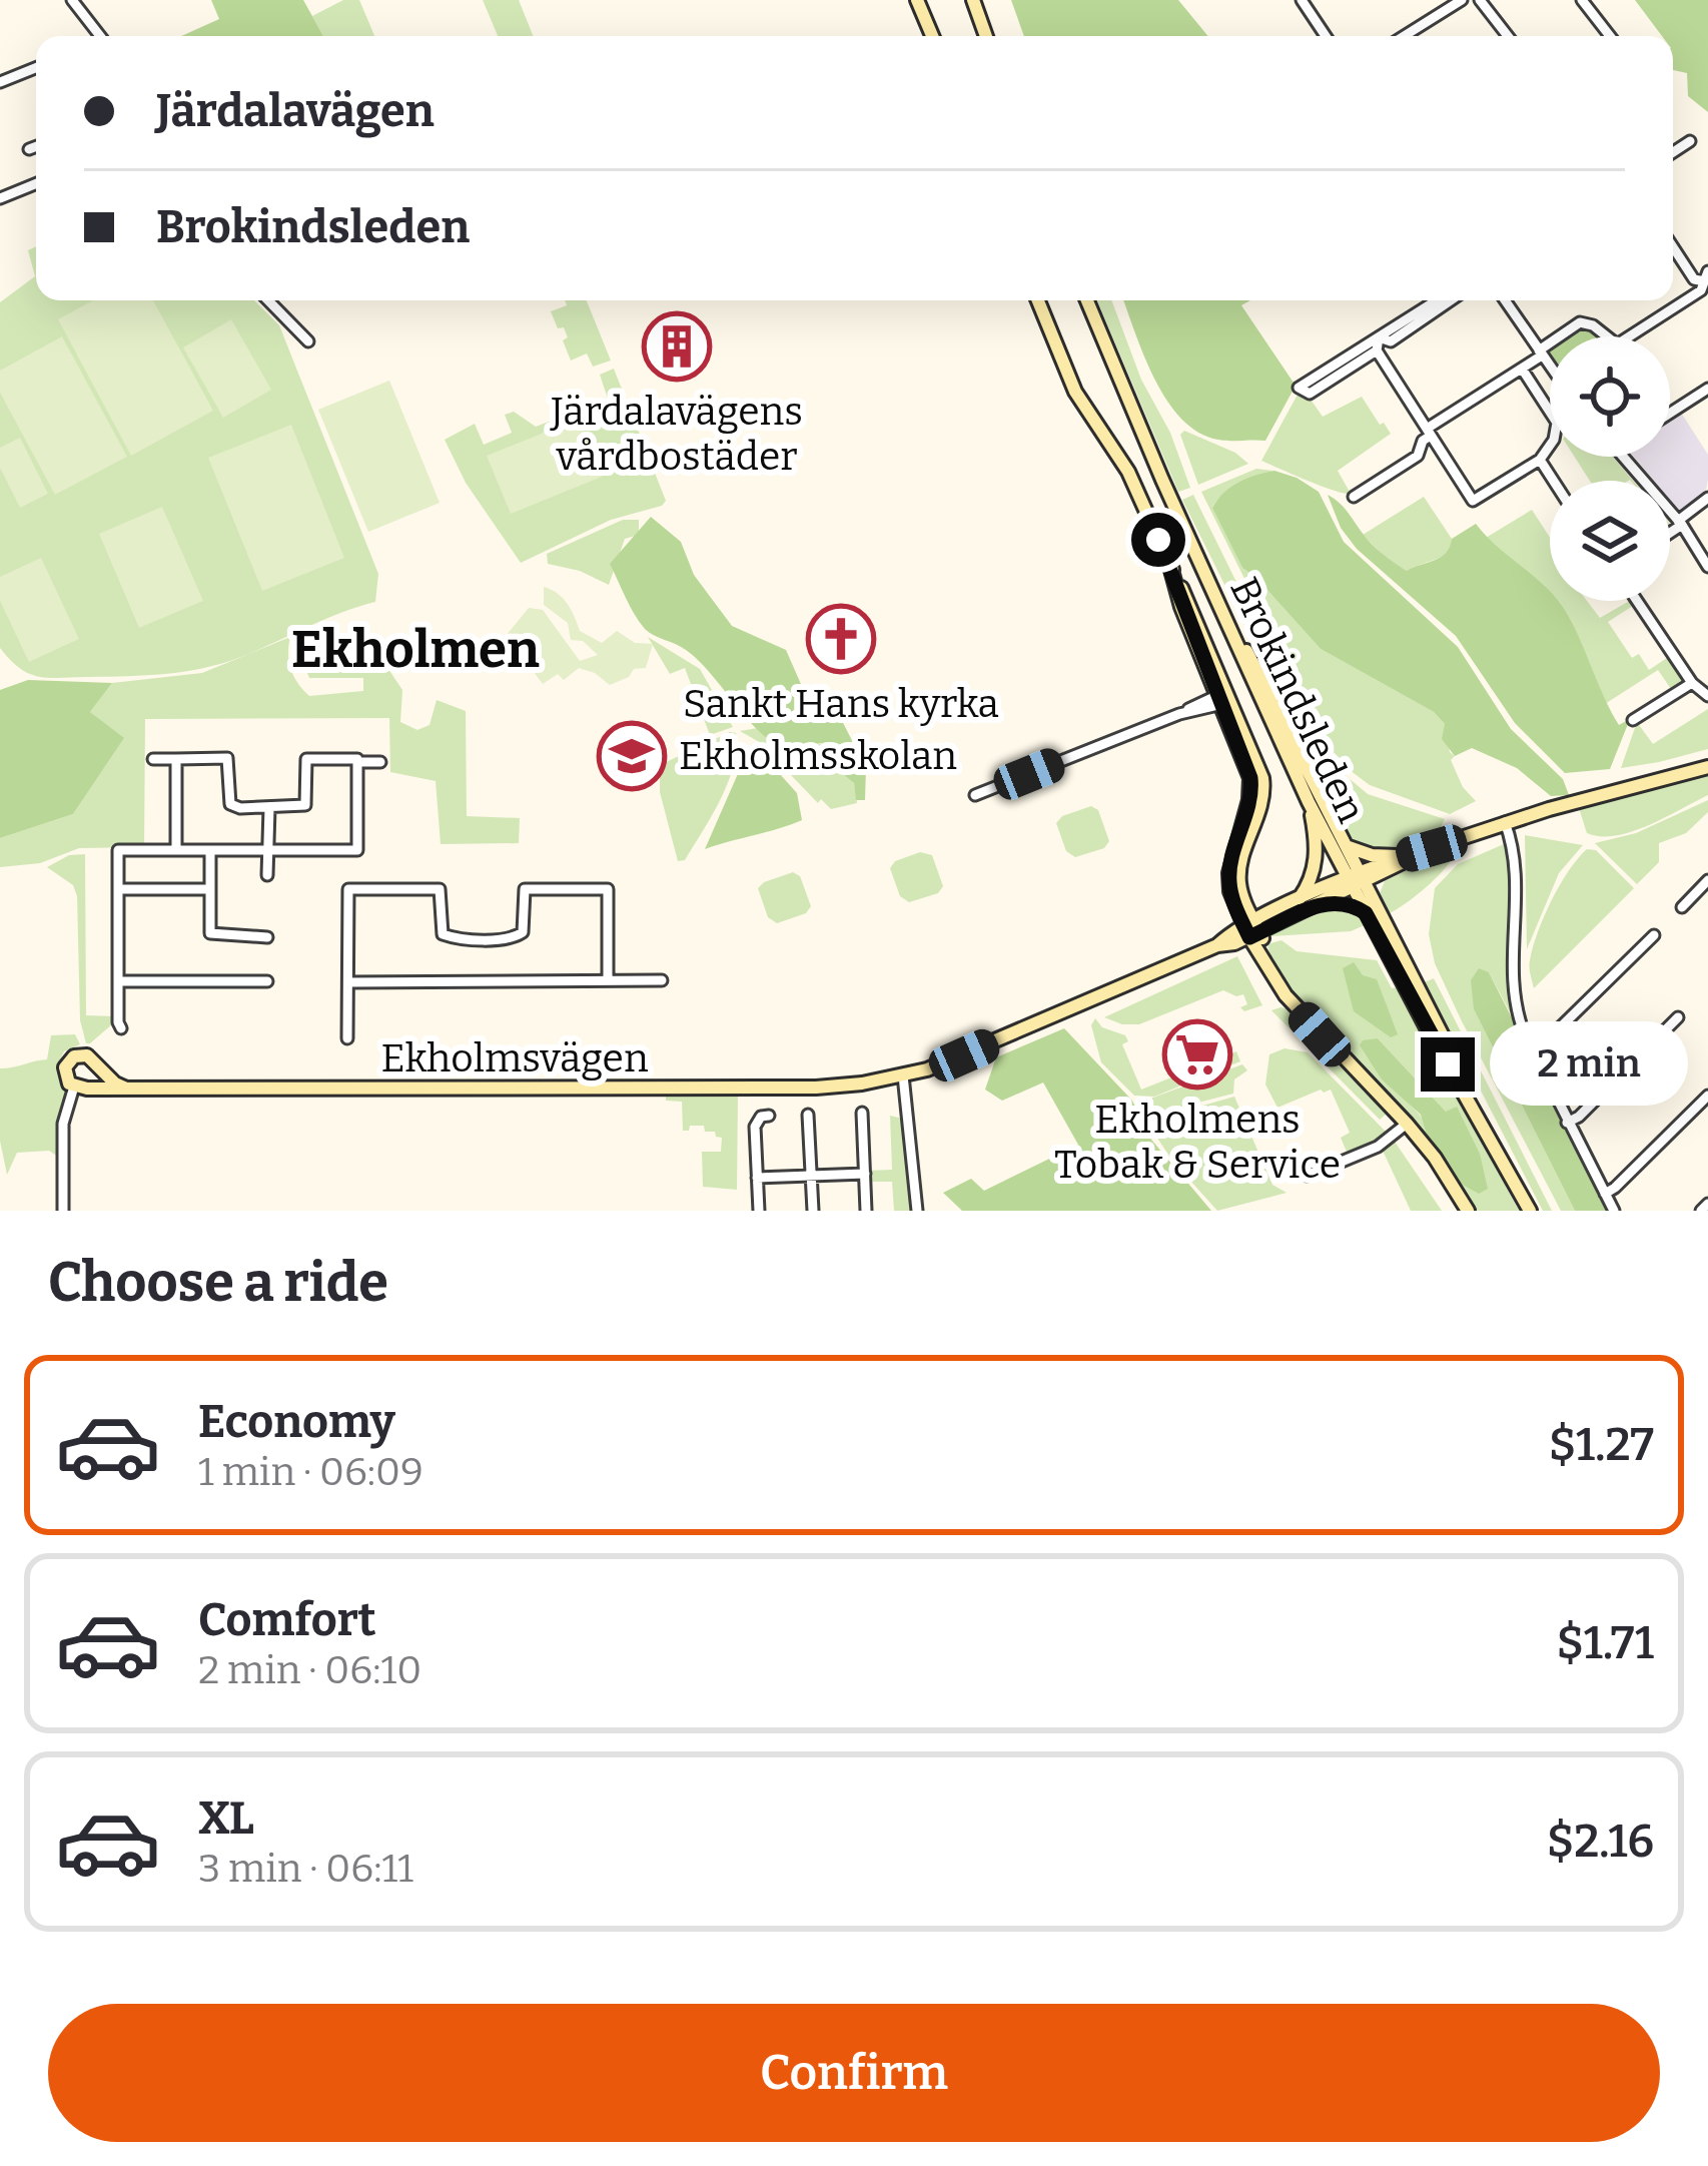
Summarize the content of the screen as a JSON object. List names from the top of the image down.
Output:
{
  "streets": {
    "street": ["Brokindsleden", "Ekholmsvägen"]
  },
  "crossings": [
    ["Brokindsleden", "Ekholmsvägen"]
  ],
  "districts": ["Ekholmen"],
  "places": {
    "building": ["Järdalavägens vårdbostäder"],
    "church": ["Sankt Hans kyrka"],
    "school or university": ["Ekholmsskolan"],
    "supermarket": ["Ekholmens Tobak & Service"]
  },
  "page": {
    "banner": ["Järdalavägen", "Brokindsleden"],
    "bubble": "2 min",
    "heading": "Choose a ride",
    "list": [
      {
        "name": "Economy",
        "note": "1 min · 06:09",
        "value": "$1.27"
      },
      {
        "name": "Comfort",
        "note": "2 min · 06:10",
        "value": "$1.71"
      },
      {
        "name": "XL",
        "note": "3 min · 06:11",
        "value": "$2.16"
      }
    ],
    "buttons": "Confirm"
  }
}
